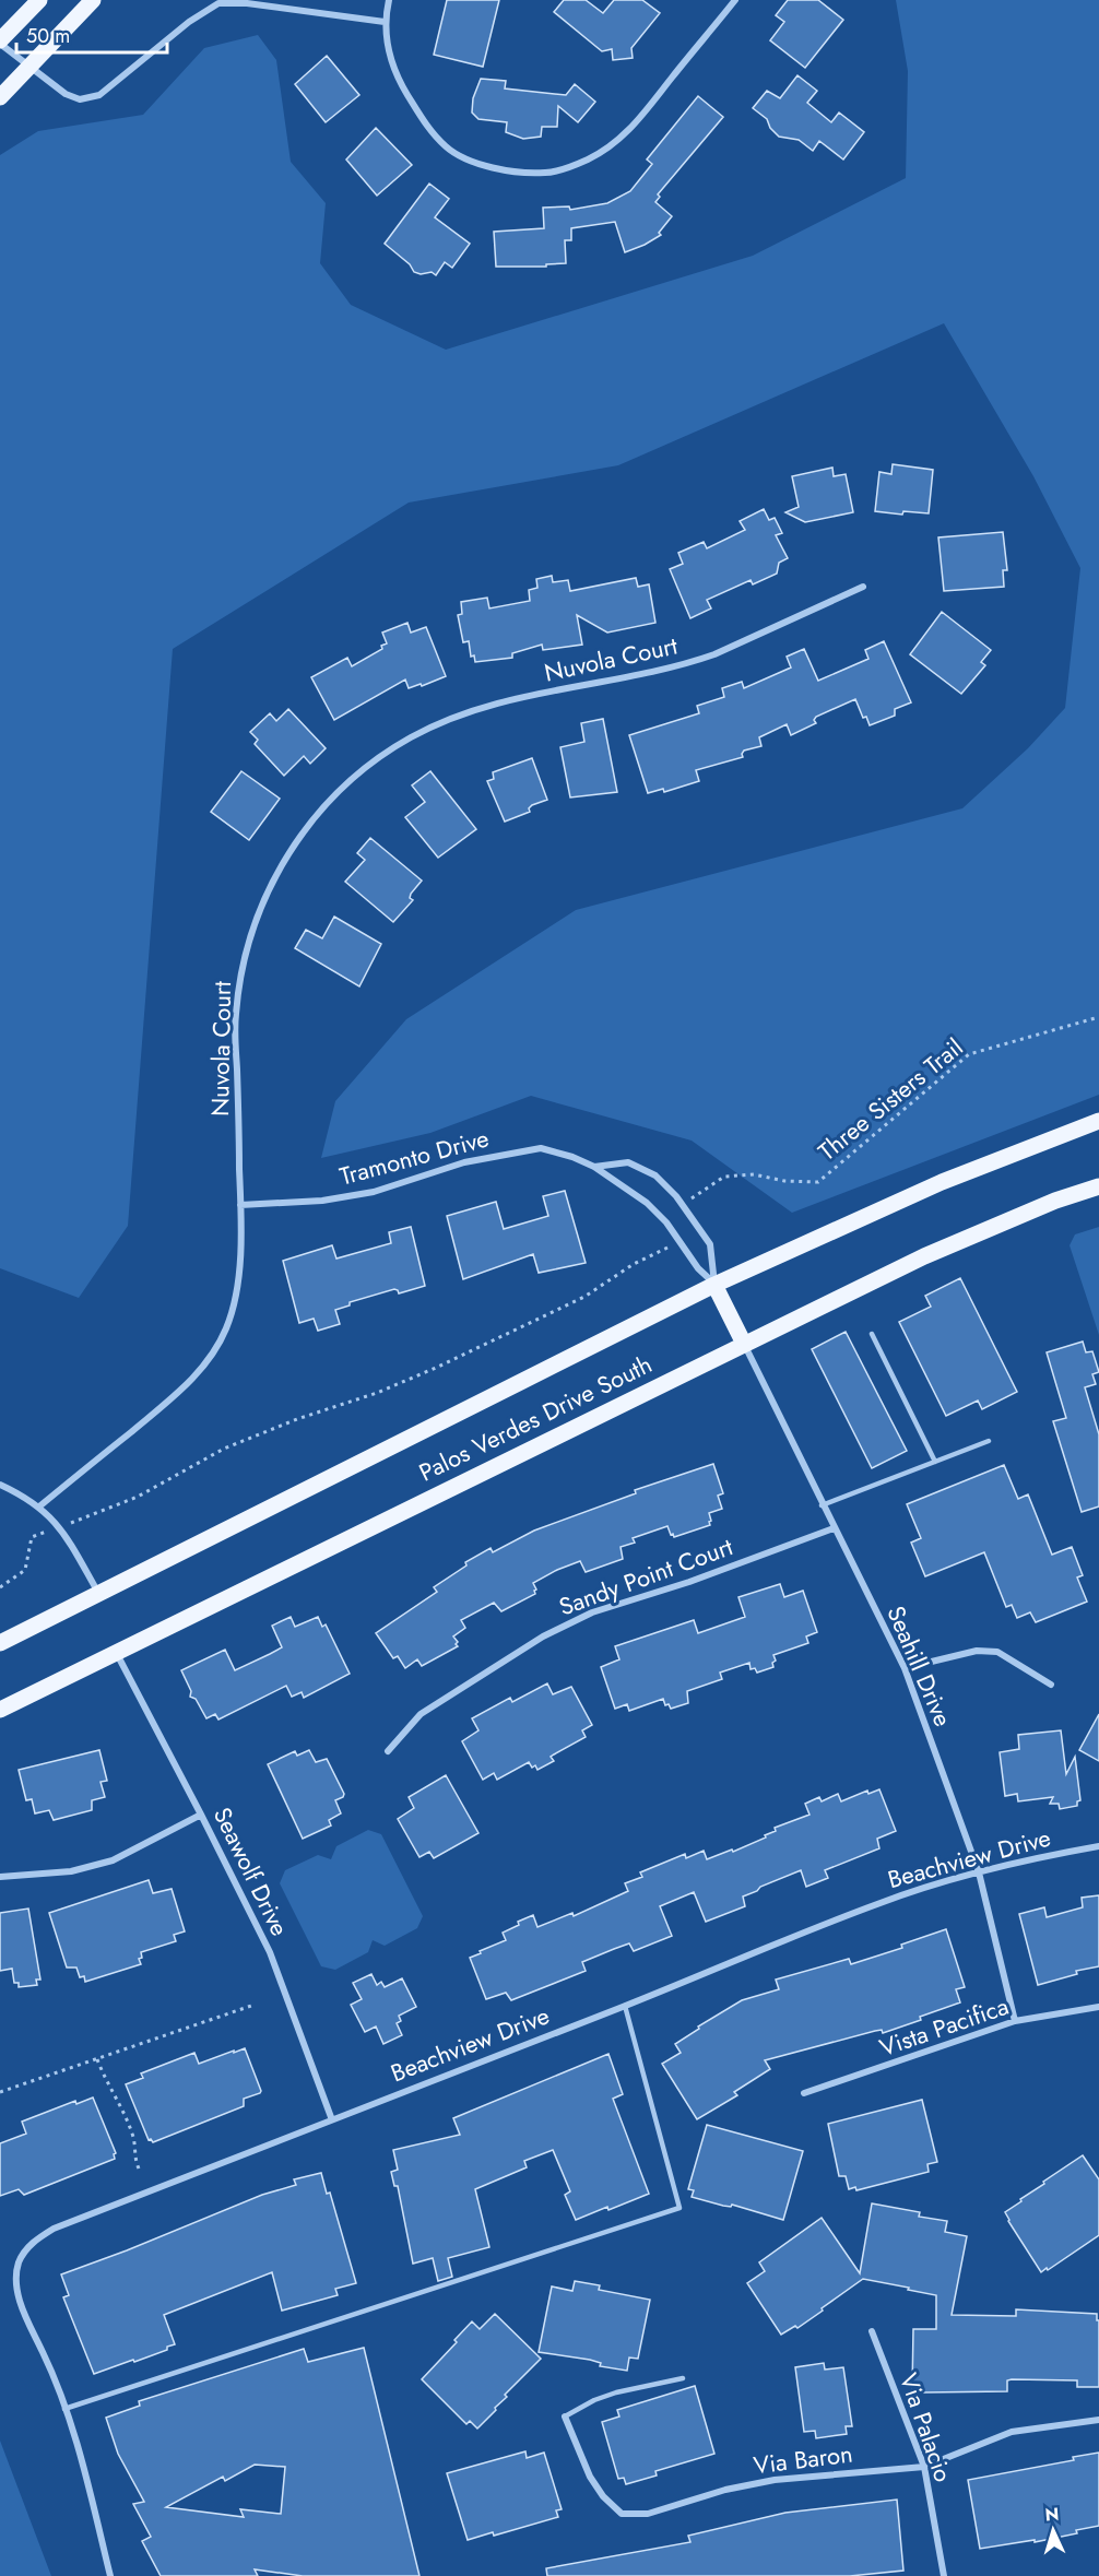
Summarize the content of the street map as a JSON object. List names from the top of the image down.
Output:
{
  "streets": {
    "main road": ["Palos Verdes Drive South"],
    "street": [
      "Nuvola Court",
      "Tramonto Drive",
      "Sandy Point Court",
      "Seahill Drive",
      "Beachview Drive",
      "Seawolf Drive",
      "Vista Pacifica",
      "Via Palacio",
      "Via Baron"
    ],
    "path": ["Three Sisters Trail"]
  },
  "crossings": [
    ["Nuvola Court", "Tramonto Drive"],
    ["Three Sisters Trail", "Tramonto Drive"],
    ["Tramonto Drive", "Palos Verdes Drive South"],
    ["Palos Verdes Drive South", "Seahill Drive"],
    ["Palos Verdes Drive South", "Seawolf Drive"],
    ["Sandy Point Court", "Seahill Drive"],
    ["Seahill Drive", "Beachview Drive"],
    ["Seahill Drive", "Vista Pacifica"],
    ["Beachview Drive", "Seawolf Drive"],
    ["Via Palacio", "Via Baron"]
  ],
  "scale_bar": "50 m",
  "north": "top"
}
